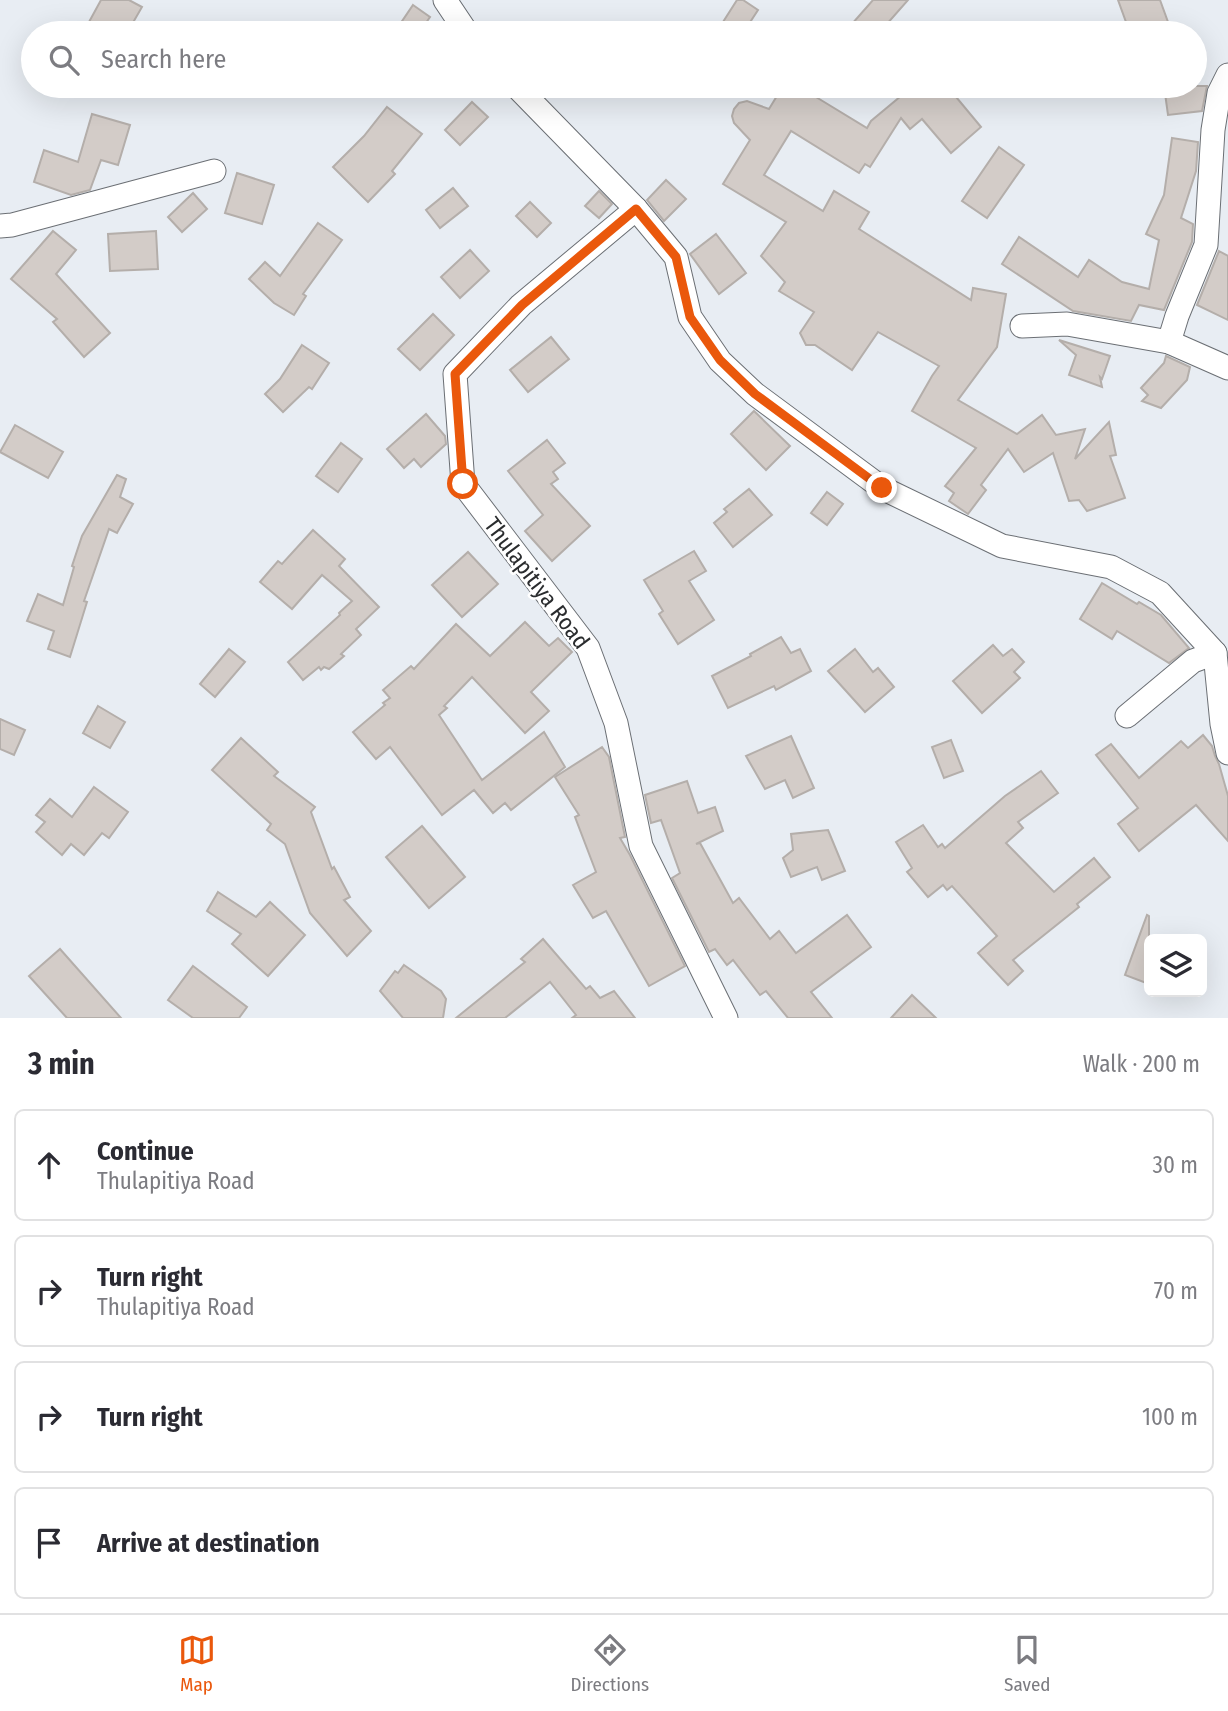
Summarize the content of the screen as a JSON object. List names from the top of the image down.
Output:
{
  "streets": {
    "street": ["Thulapitiya Road"]
  },
  "page": {
    "search": "Search here",
    "heading": ["3 min", "Walk · 200 m"],
    "list": [
      ["Continue", "Thulapitiya Road", "30 m"],
      ["Turn right", "Thulapitiya Road", "70 m"],
      ["Turn right", "100 m"],
      "Arrive at destination"
    ],
    "nav": ["Map", "Directions", "Saved"]
  }
}
